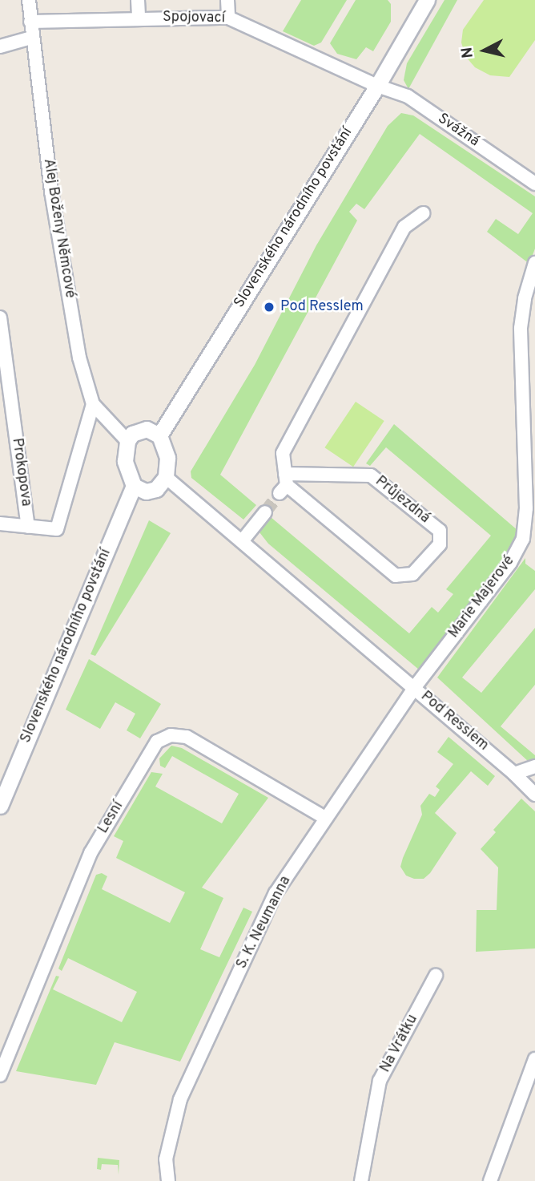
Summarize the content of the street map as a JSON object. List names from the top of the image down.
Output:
{
  "streets": {
    "street": [
      "Spojovací",
      "Svážná",
      "Slovenského národního povstání",
      "Alej Boženy Němcové",
      "Prokopova",
      "Průjezdná",
      "Marie Majerové",
      "Pod Resslem",
      "Lesní",
      "S. K. Neumanna",
      "Na Vrátku"
    ]
  },
  "crossings": [
    ["Spojovací", "Svážná"],
    ["Spojovací", "Slovenského národního povstání"],
    ["Spojovací", "Alej Boženy Němcové"],
    ["Svážná", "Slovenského národního povstání"],
    ["Slovenského národního povstání", "Alej Boženy Němcové"],
    ["Slovenského národního povstání", "Pod Resslem"],
    ["Alej Boženy Němcové", "Prokopova"],
    ["Alej Boženy Němcové", "Pod Resslem"],
    ["Marie Majerové", "Pod Resslem"],
    ["Marie Majerové", "S. K. Neumanna"],
    ["Pod Resslem", "S. K. Neumanna"],
    ["Lesní", "S. K. Neumanna"]
  ],
  "places": ["Pod Resslem"],
  "north": "left"
}
